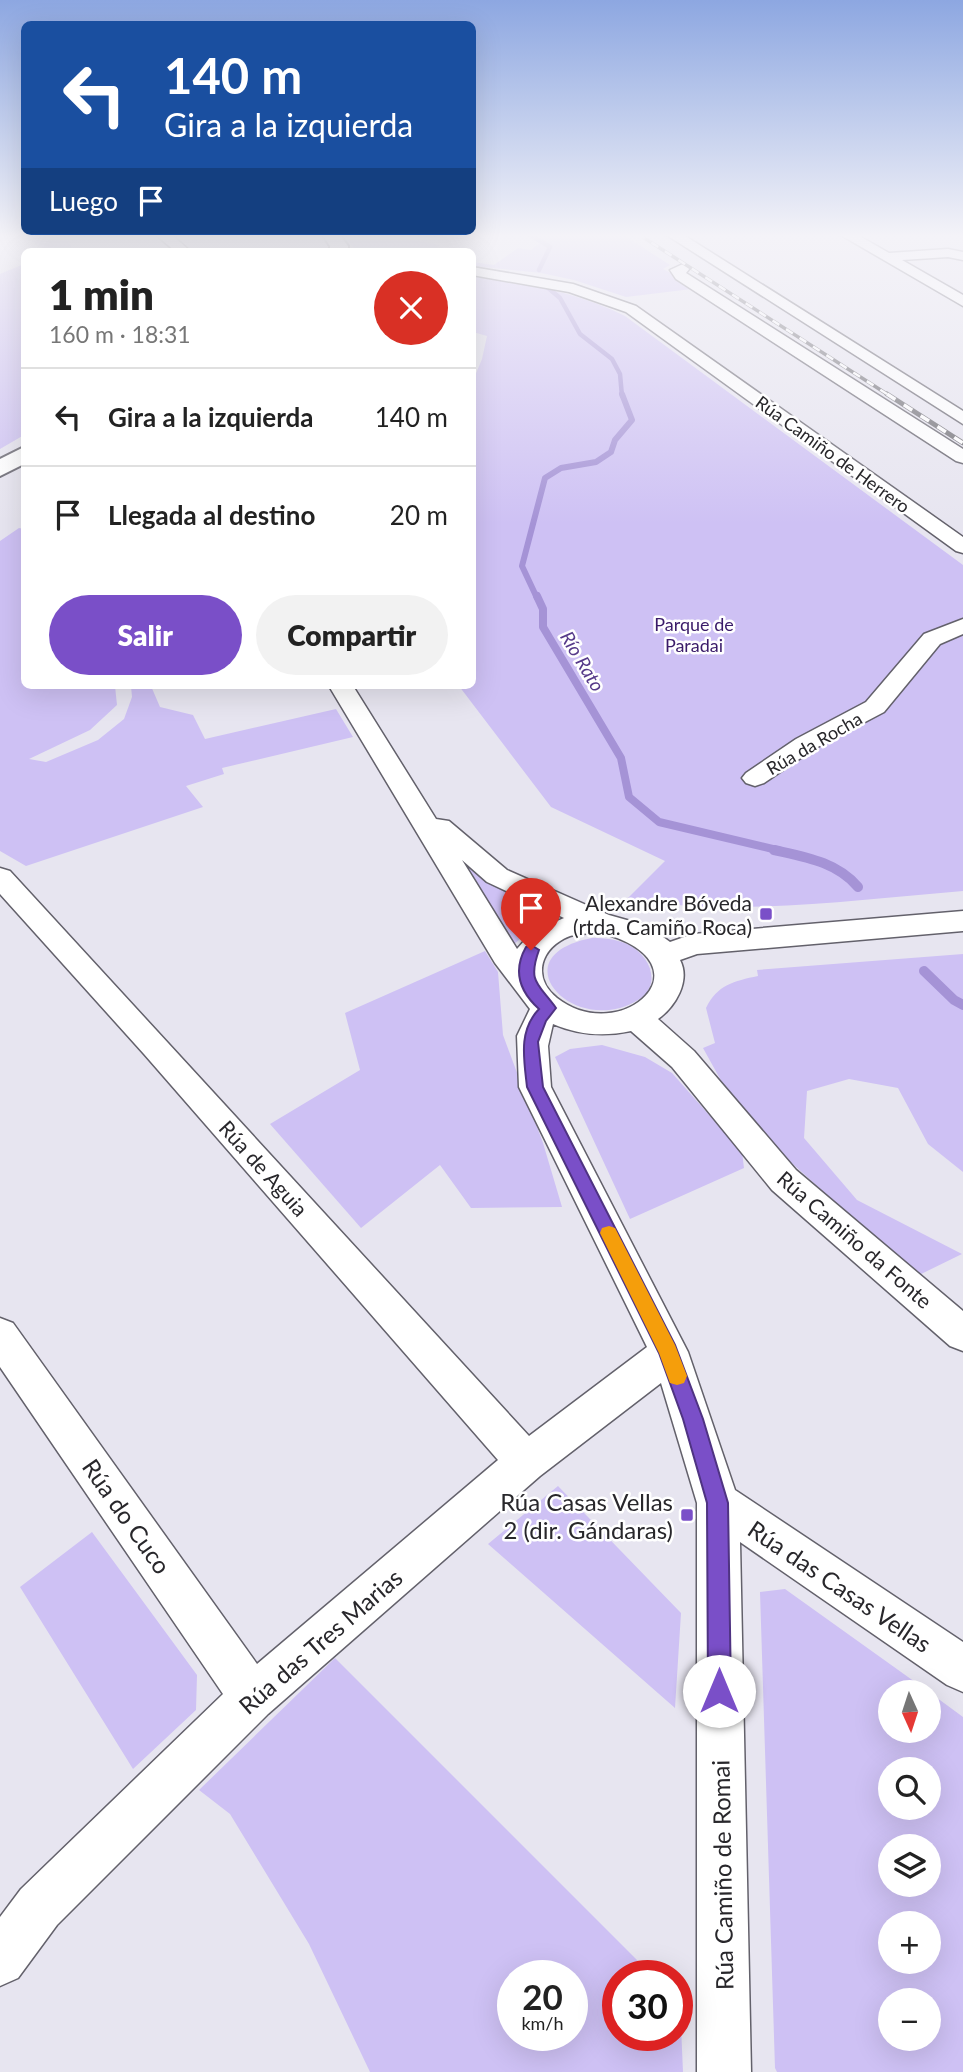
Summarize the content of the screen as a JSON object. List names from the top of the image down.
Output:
{
  "streets": {
    "street": [
      "Rúa Camiño de Herrero",
      "Rúa da Rocha",
      "Rúa de Aguia",
      "Rúa Camiño da Fonte",
      "Rúa do Cuco",
      "Rúa das Casas Vellas",
      "Rúa das Tres Marias",
      "Rúa Camiño de Romai"
    ]
  },
  "crossings": [
    ["Rúa de Aguia", "Rúa das Tres Marias"],
    ["Rúa Camiño da Fonte", "Rúa Camiño de Romai"],
    ["Rúa do Cuco", "Rúa das Tres Marias"],
    ["Rúa das Casas Vellas", "Rúa Camiño de Romai"],
    ["Rúa das Tres Marias", "Rúa Camiño de Romai"]
  ],
  "water": ["Río Rato"],
  "parks": ["Parque de Paradai"],
  "places": {
    "transit": ["Alexandre Bóveda (rtda. Camiño Roca)", "Rúa Casas Vellas 2 (dir. Gándaras)"]
  },
  "north": "bottom",
  "page": {
    "turn": ["140 m", "Gira a la izquierda"],
    "then": "Luego",
    "heading": ["1 min", "160 m · 18:31"],
    "list": [
      {
        "name": "Gira a la izquierda",
        "value": "140 m"
      },
      {
        "name": "Llegada al destino",
        "value": "20 m"
      }
    ],
    "buttons": ["Salir", "Compartir"],
    "map_buttons": ["+", "−"],
    "speed": "20 km/h",
    "limit": "30"
  }
}
